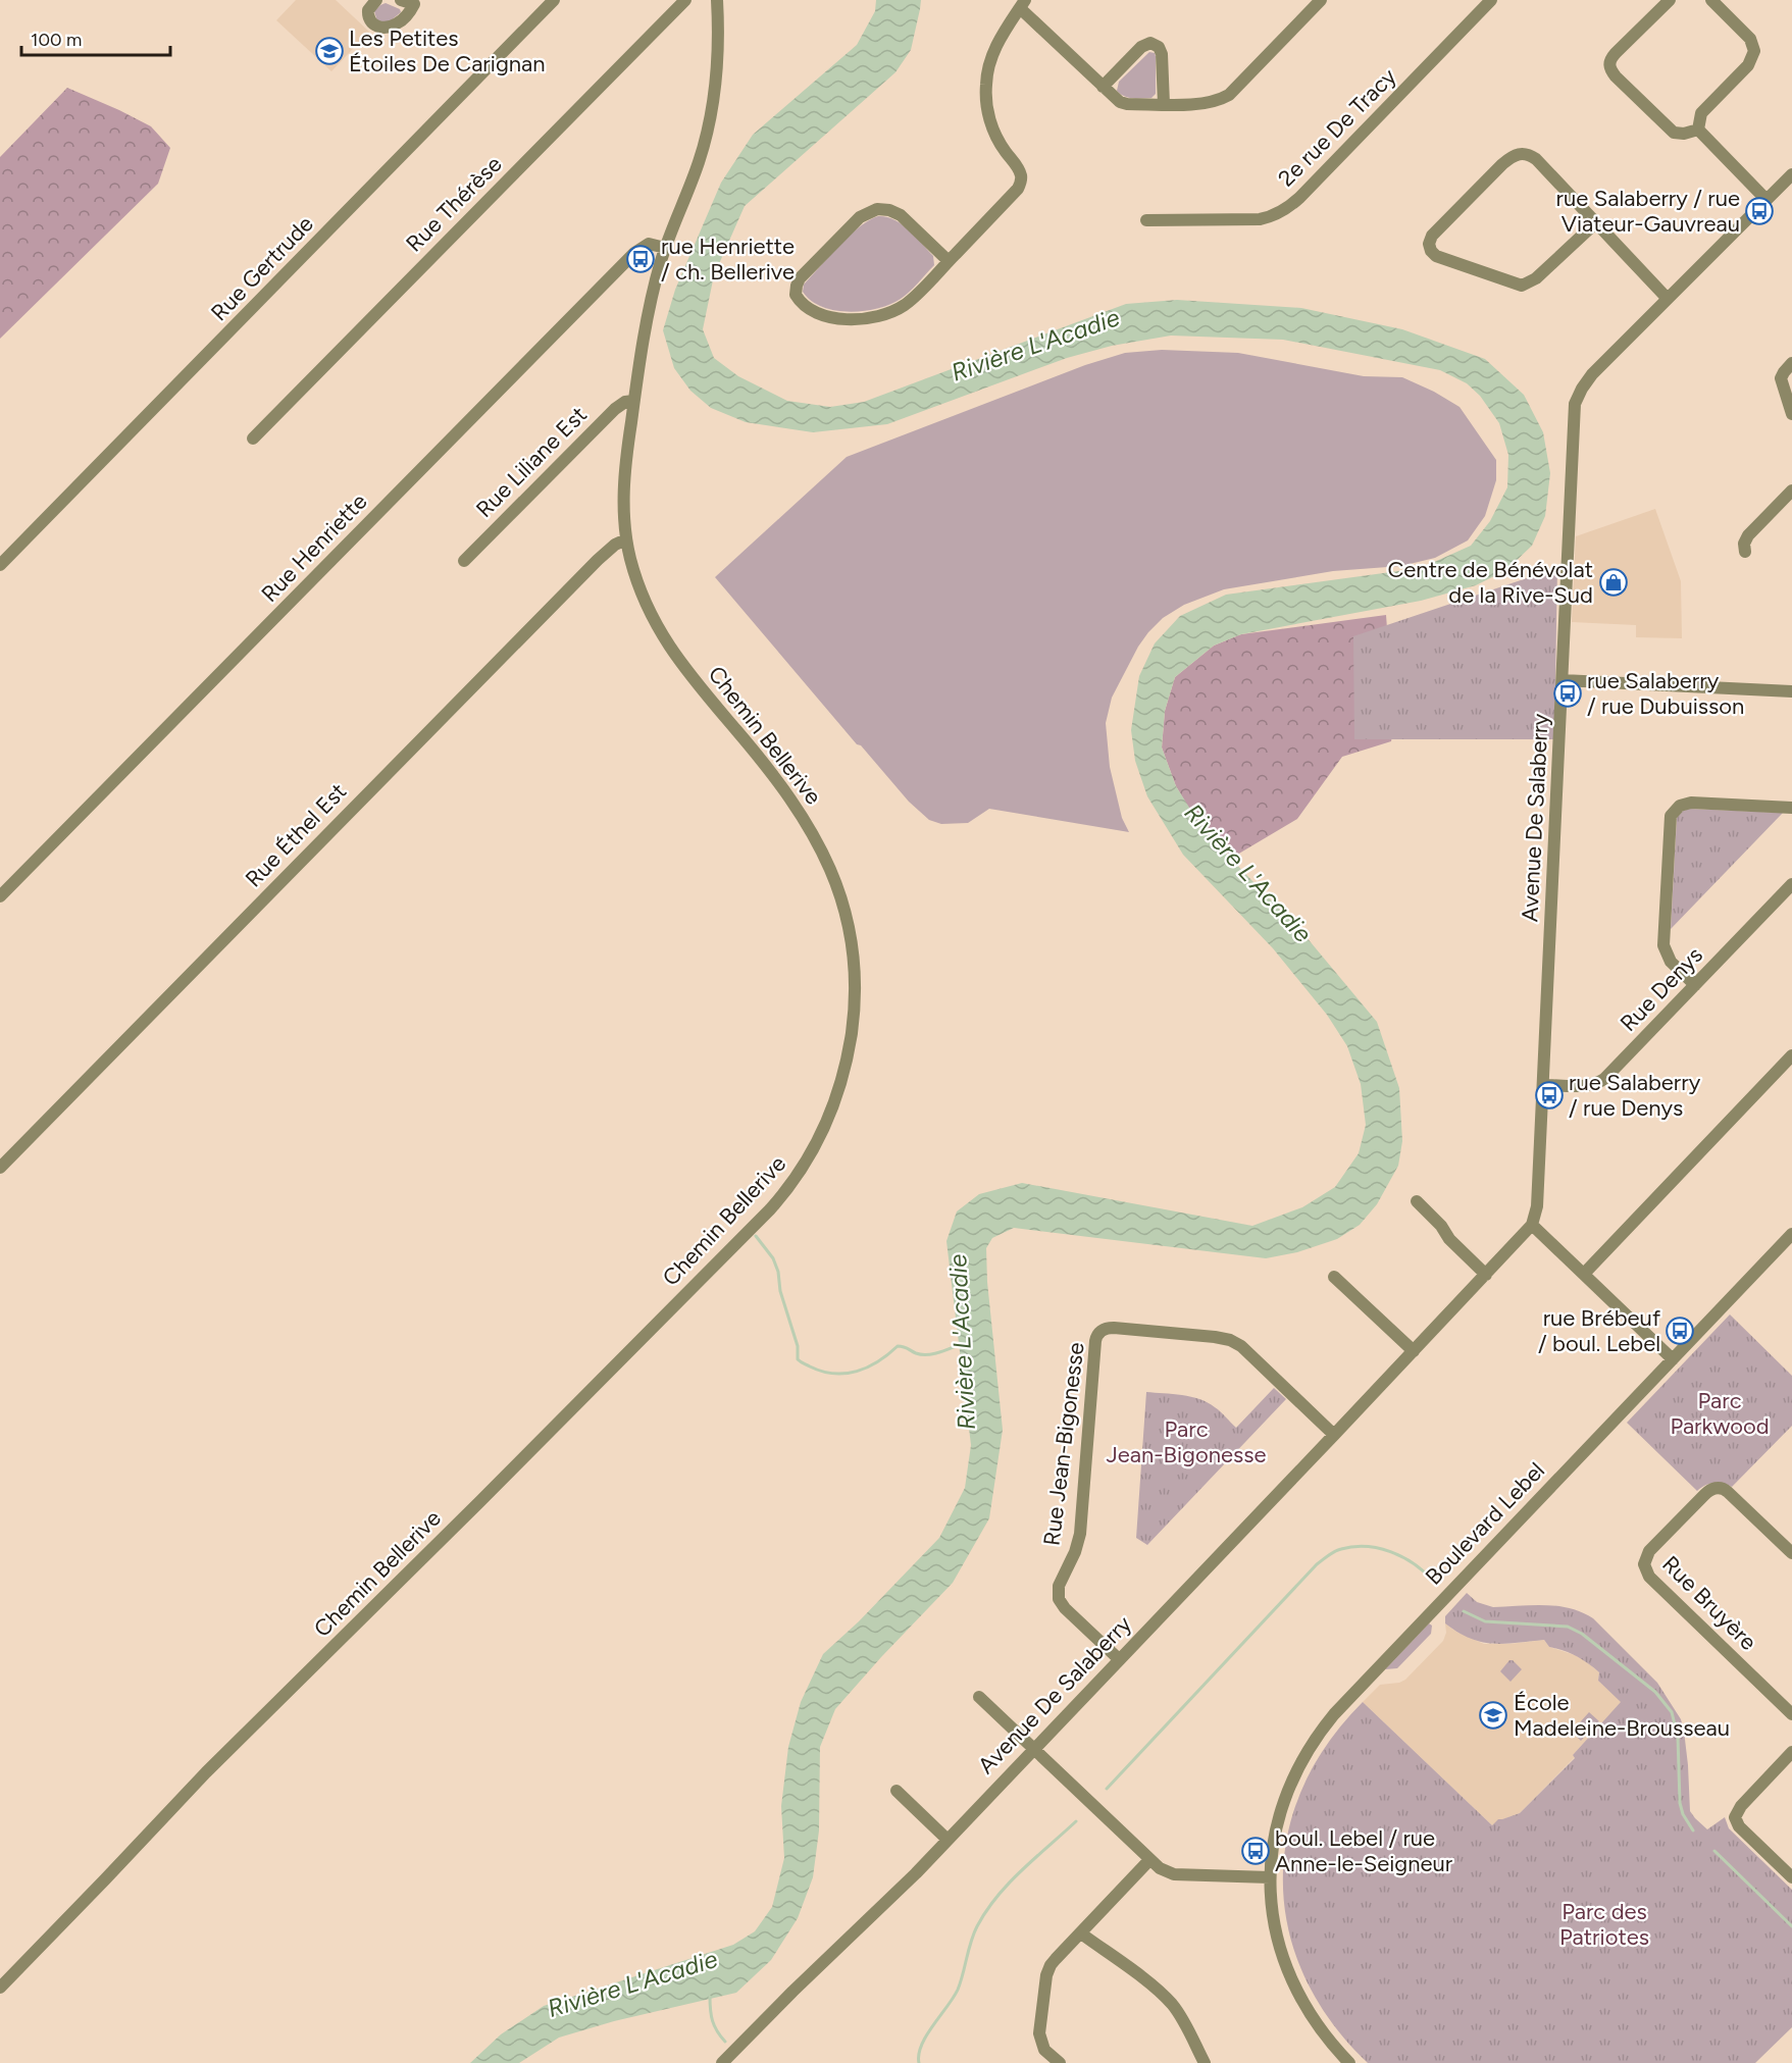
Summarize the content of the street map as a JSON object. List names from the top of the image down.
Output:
{
  "streets": {
    "street": [
      "2e rue De Tracy",
      "Rue Thérèse",
      "Rue Gertrude",
      "Rue Liliane Est",
      "Rue Henriette",
      "Chemin Bellerive",
      "Avenue De Salaberry",
      "Rue Éthel Est",
      "Rue Denys",
      "Rue Jean-Bigonesse",
      "Boulevard Lebel",
      "Rue Bruyère"
    ]
  },
  "crossings": [
    ["Rue Liliane Est", "Chemin Bellerive"],
    ["Rue Henriette", "Chemin Bellerive"],
    ["Chemin Bellerive", "Rue Éthel Est"],
    ["Avenue De Salaberry", "Rue Denys"],
    ["Avenue De Salaberry", "Rue Jean-Bigonesse"]
  ],
  "water": ["Rivière L'Acadie"],
  "parks": ["Parc Parkwood", "Parc Jean-Bigonesse", "Parc des Patriotes"],
  "places": {
    "school or university": ["Les Petites Étoiles De Carignan", "École Madeleine-Brousseau"],
    "bus stop": [
      "rue Salaberry / rue Viateur-Gauvreau",
      "rue Henriette / ch. Bellerive",
      "rue Salaberry / rue Dubuisson",
      "rue Salaberry / rue Denys",
      "rue Brébeuf / boul. Lebel",
      "boul. Lebel / rue Anne-le-Seigneur"
    ],
    "shop": ["Centre de Bénévolat de la Rive-Sud"]
  },
  "scale_bar": "100 m"
}
